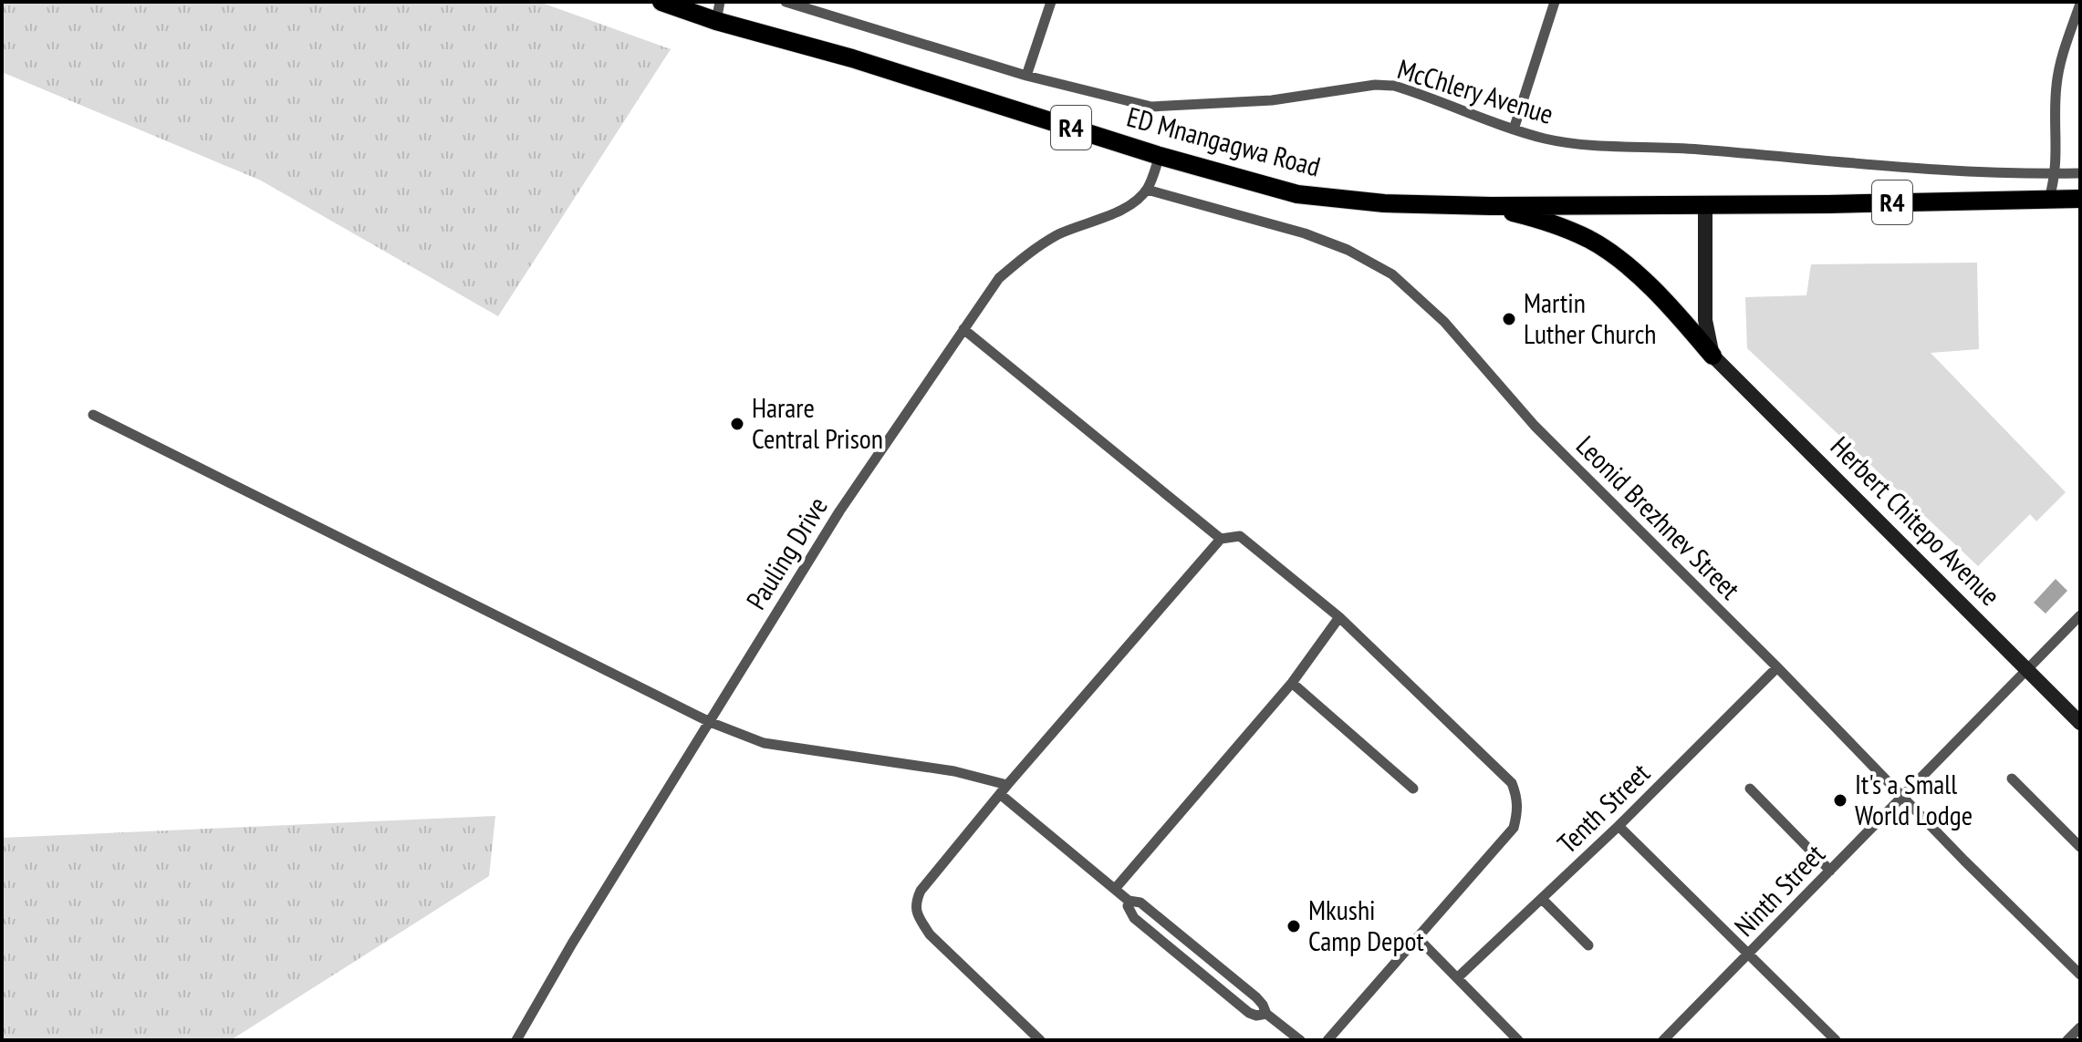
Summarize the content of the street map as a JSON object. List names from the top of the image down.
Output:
{
  "streets": {
    "highway": ["R4", "ED Mnangagwa Road"],
    "main road": ["Herbert Chitepo Avenue"],
    "street": [
      "McChlery Avenue",
      "Leonid Brezhnev Street",
      "Pauling Drive",
      "Tenth Street",
      "Ninth Street"
    ]
  },
  "crossings": [
    ["R4", "ED Mnangagwa Road"],
    ["Leonid Brezhnev Street", "Pauling Drive"],
    ["Leonid Brezhnev Street", "Tenth Street"],
    ["Leonid Brezhnev Street", "Ninth Street"],
    ["Herbert Chitepo Avenue", "Ninth Street"]
  ],
  "places": [
    "Martin Luther Church",
    "Harare Central Prison",
    "It's a Small World Lodge",
    "Mkushi Camp Depot"
  ]
}
